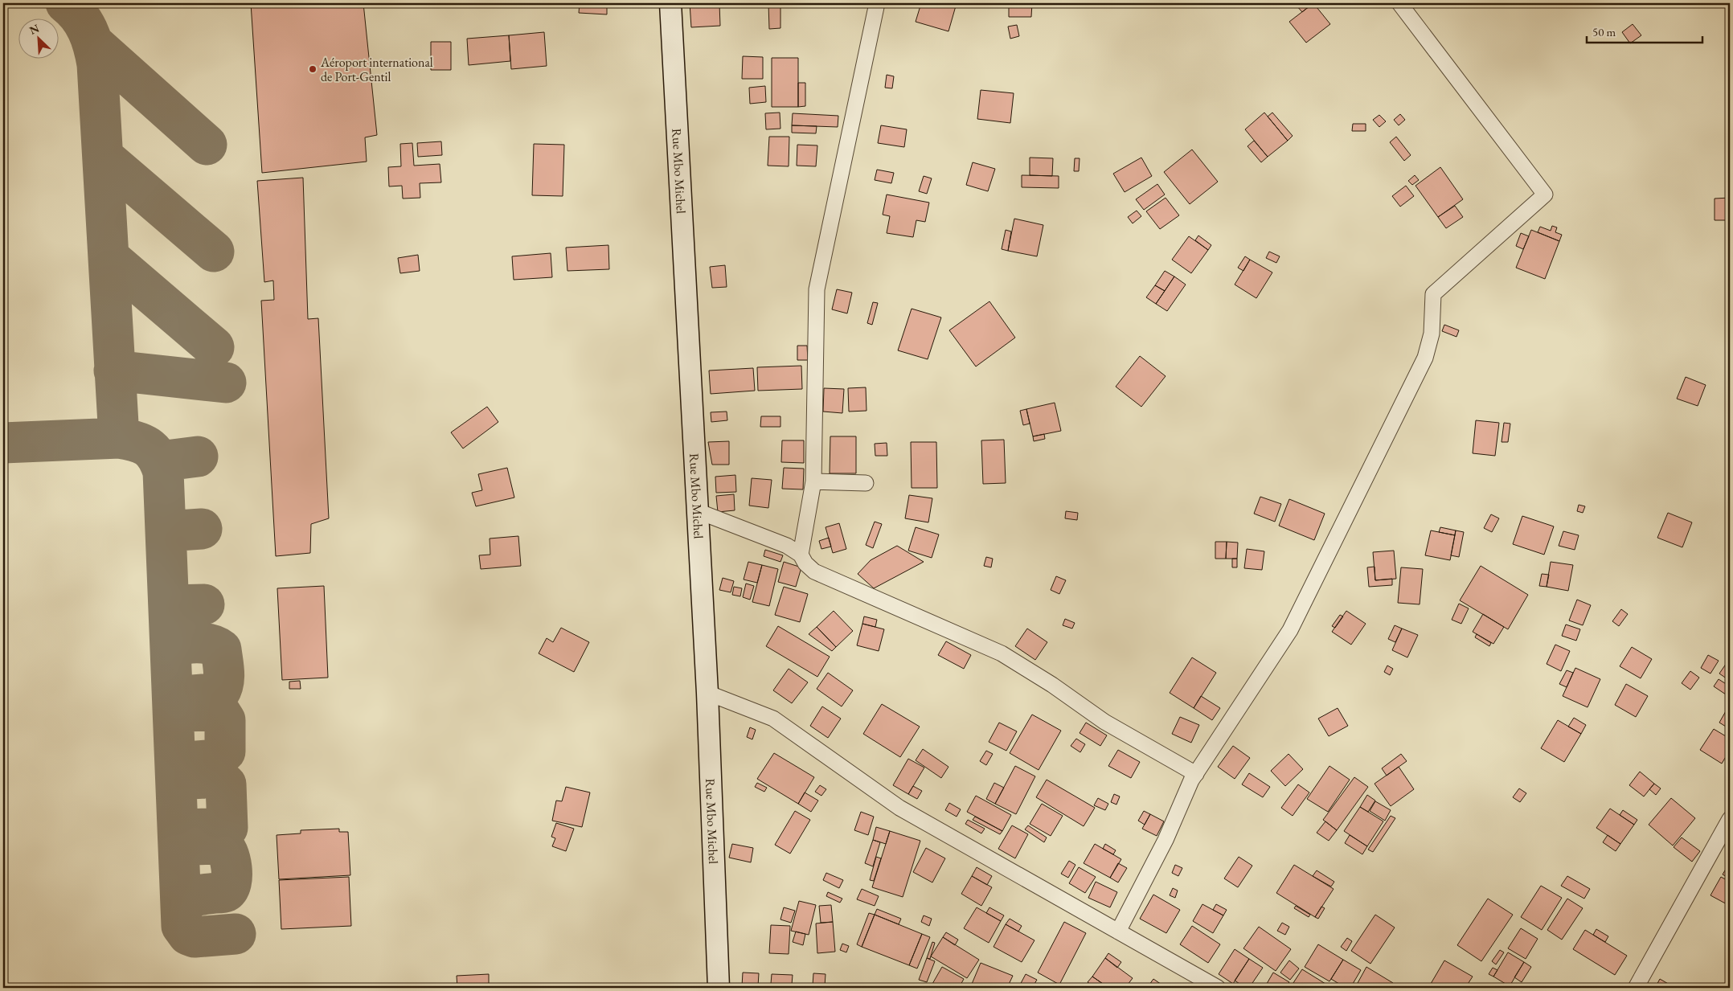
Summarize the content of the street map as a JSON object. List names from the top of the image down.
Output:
{
  "streets": {
    "street": ["Rue Mbo Michel"]
  },
  "places": ["Aéroport international de Port-Gentil"],
  "scale_bar": "50 m",
  "north": "top left"
}
